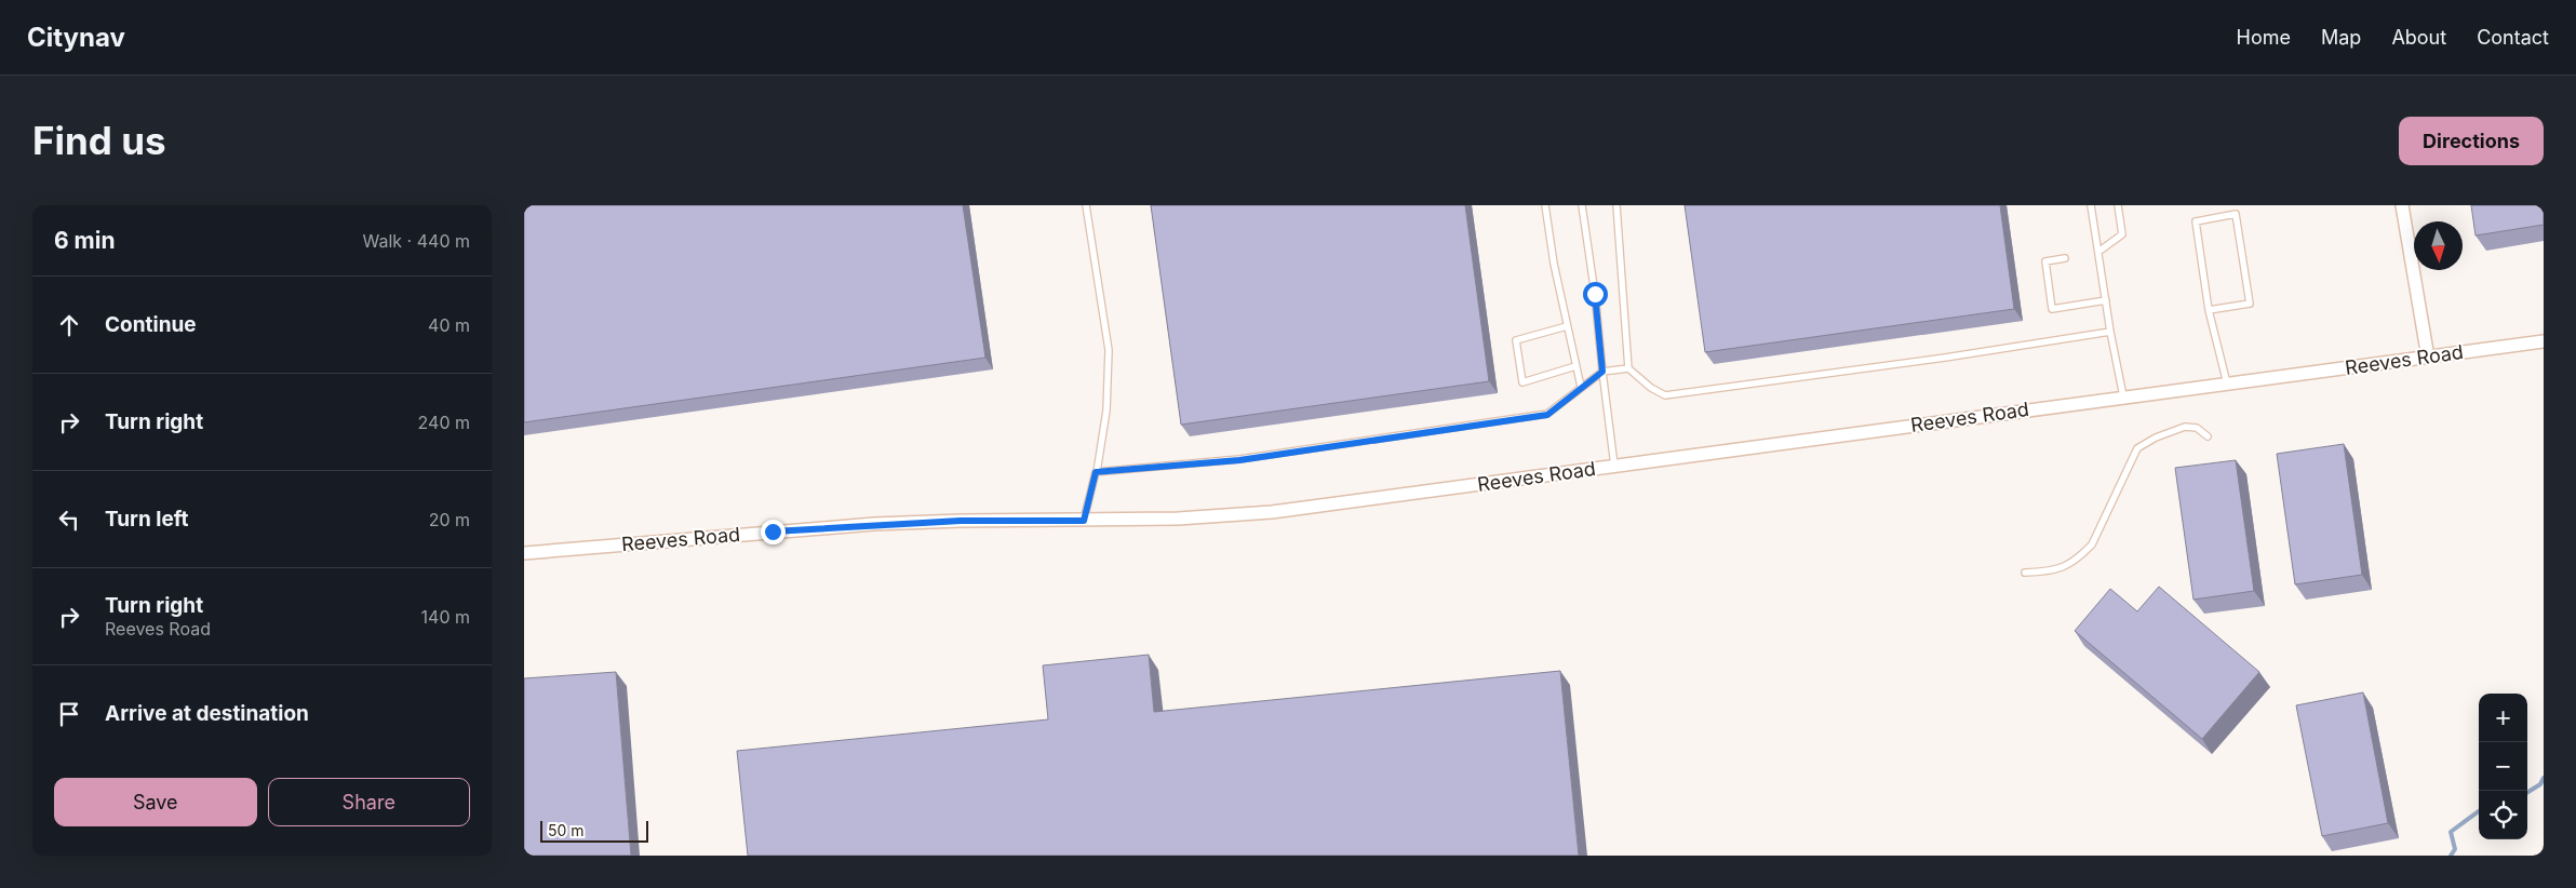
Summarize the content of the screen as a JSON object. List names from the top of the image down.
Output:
{
  "streets": {
    "street": ["Reeves Road"]
  },
  "scale_bar": "50 m",
  "north": "bottom",
  "page": {
    "header": "Citynav",
    "nav": [
      "Home",
      "Map",
      "About",
      "Contact"
    ],
    "buttons": [
      "Directions",
      ["Save", "Share"]
    ],
    "title": "Find us",
    "heading": ["6 min", "Walk · 440 m"],
    "list": [
      ["Continue", "40 m"],
      ["Turn right", "240 m"],
      ["Turn left", "20 m"],
      ["Turn right", "Reeves Road", "140 m"],
      "Arrive at destination"
    ],
    "map_buttons": ["+", "−"],
    "scale": "50 m"
  }
}
